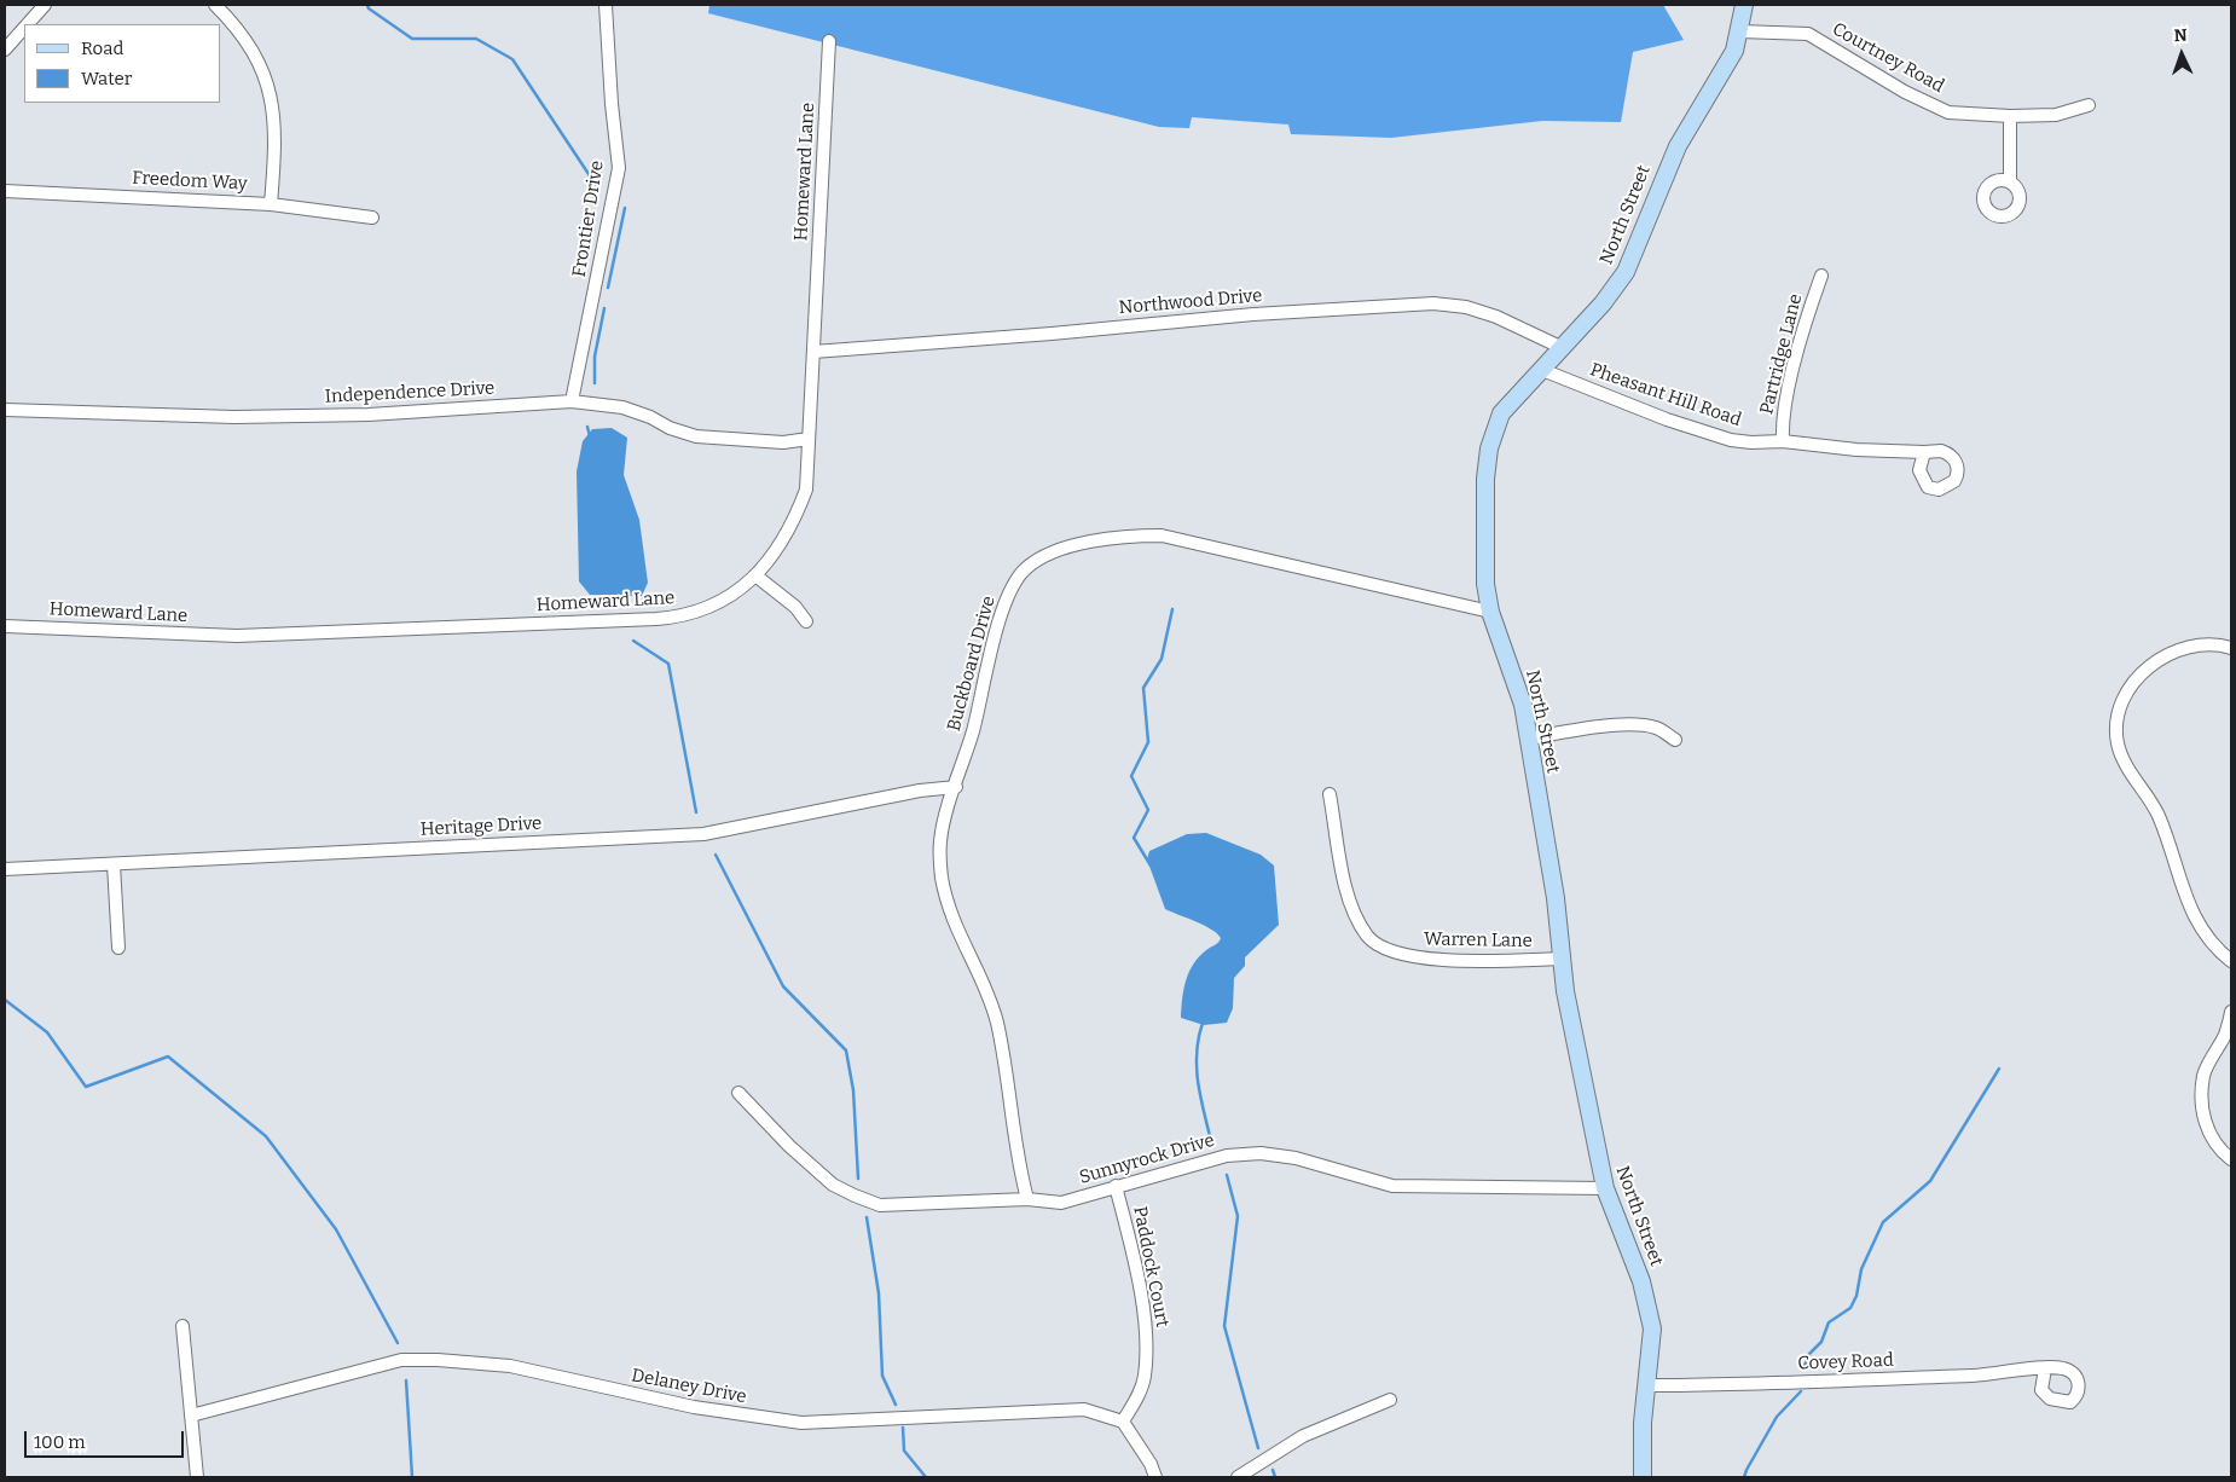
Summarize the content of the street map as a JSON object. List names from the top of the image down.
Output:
{
  "streets": {
    "street": [
      "Courtney Road",
      "Homeward Lane",
      "Freedom Way",
      "North Street",
      "Frontier Drive",
      "Northwood Drive",
      "Partridge Lane",
      "Independence Drive",
      "Pheasant Hill Road",
      "Buckboard Drive",
      "Heritage Drive",
      "Warren Lane",
      "Sunnyrock Drive",
      "Paddock Court",
      "Covey Road",
      "Delaney Drive"
    ]
  },
  "crossings": [
    ["Courtney Road", "North Street"],
    ["Homeward Lane", "Northwood Drive"],
    ["Homeward Lane", "Independence Drive"],
    ["North Street", "Northwood Drive"],
    ["North Street", "Pheasant Hill Road"],
    ["North Street", "Buckboard Drive"],
    ["North Street", "Warren Lane"],
    ["North Street", "Sunnyrock Drive"],
    ["North Street", "Covey Road"],
    ["Frontier Drive", "Independence Drive"],
    ["Partridge Lane", "Pheasant Hill Road"],
    ["Buckboard Drive", "Heritage Drive"],
    ["Buckboard Drive", "Sunnyrock Drive"],
    ["Sunnyrock Drive", "Paddock Court"],
    ["Paddock Court", "Delaney Drive"]
  ],
  "legend": ["Road", "Water"],
  "scale_bar": "100 m",
  "north": "top"
}
